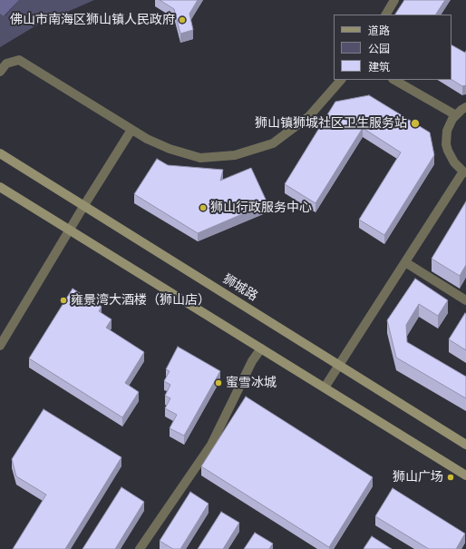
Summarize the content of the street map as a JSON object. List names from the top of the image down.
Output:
{
  "streets": {
    "street": ["狮城路"]
  },
  "places": [
    "佛山市南海区狮山镇人民政府",
    "狮山镇狮城社区卫生服务站",
    "狮山行政服务中心",
    "雍景湾大酒楼（狮山店）",
    "蜜雪冰城",
    "狮山广场"
  ],
  "legend": ["道路", "公园", "建筑"]
}
